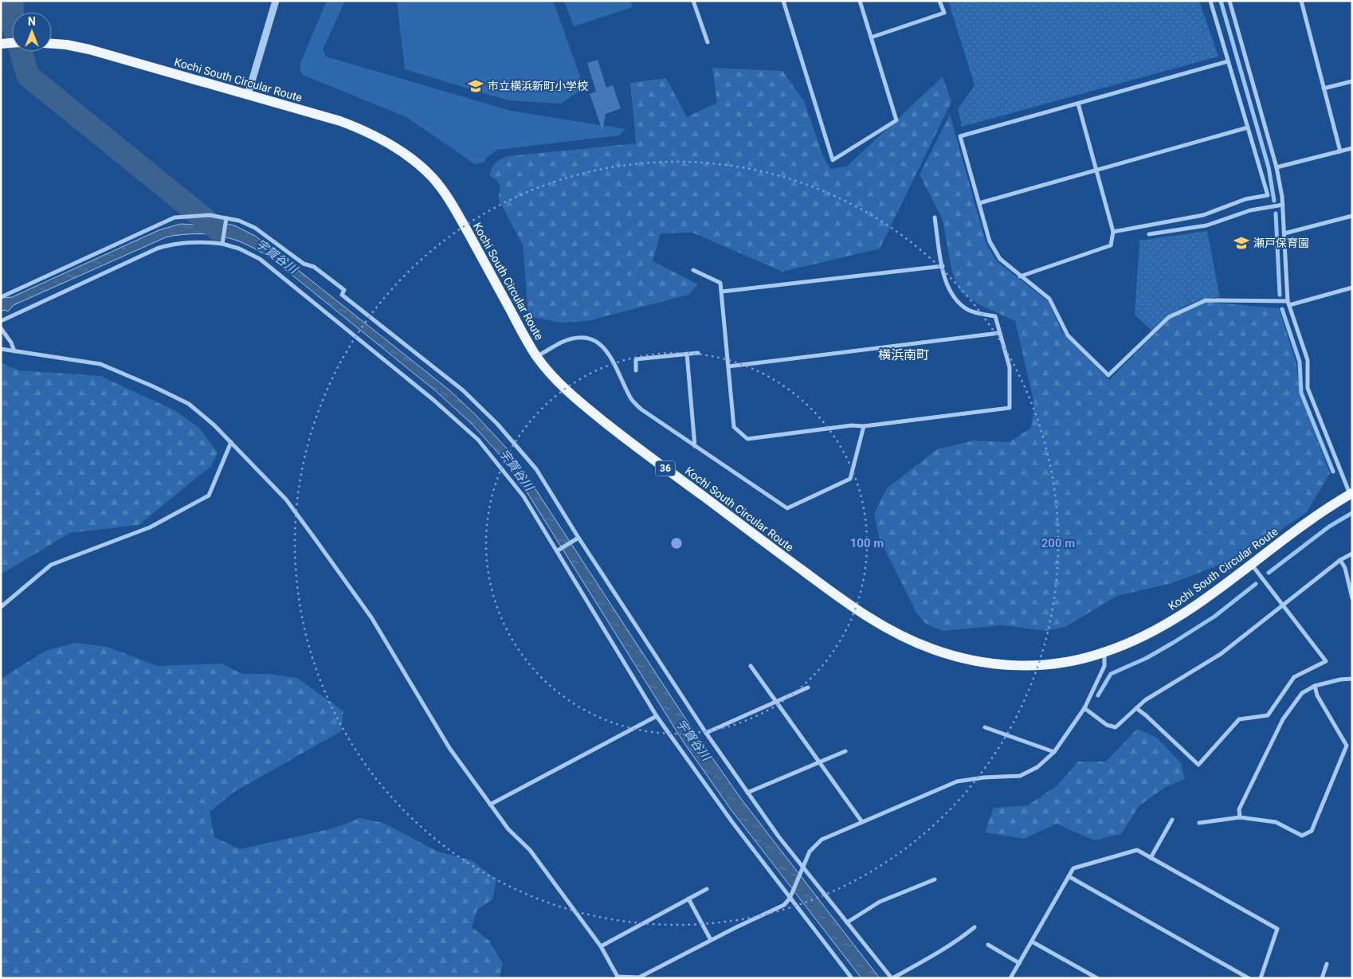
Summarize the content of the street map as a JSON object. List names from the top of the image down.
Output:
{
  "streets": {
    "main road": ["Kochi South Circular Route", "36"]
  },
  "districts": ["横浜南町"],
  "water": ["宇賀谷川"],
  "places": {
    "school or university": ["市立横浜新町小学校", "瀬戸保育園"]
  },
  "north": "top",
  "rings": ["100 m", "200 m"]
}
